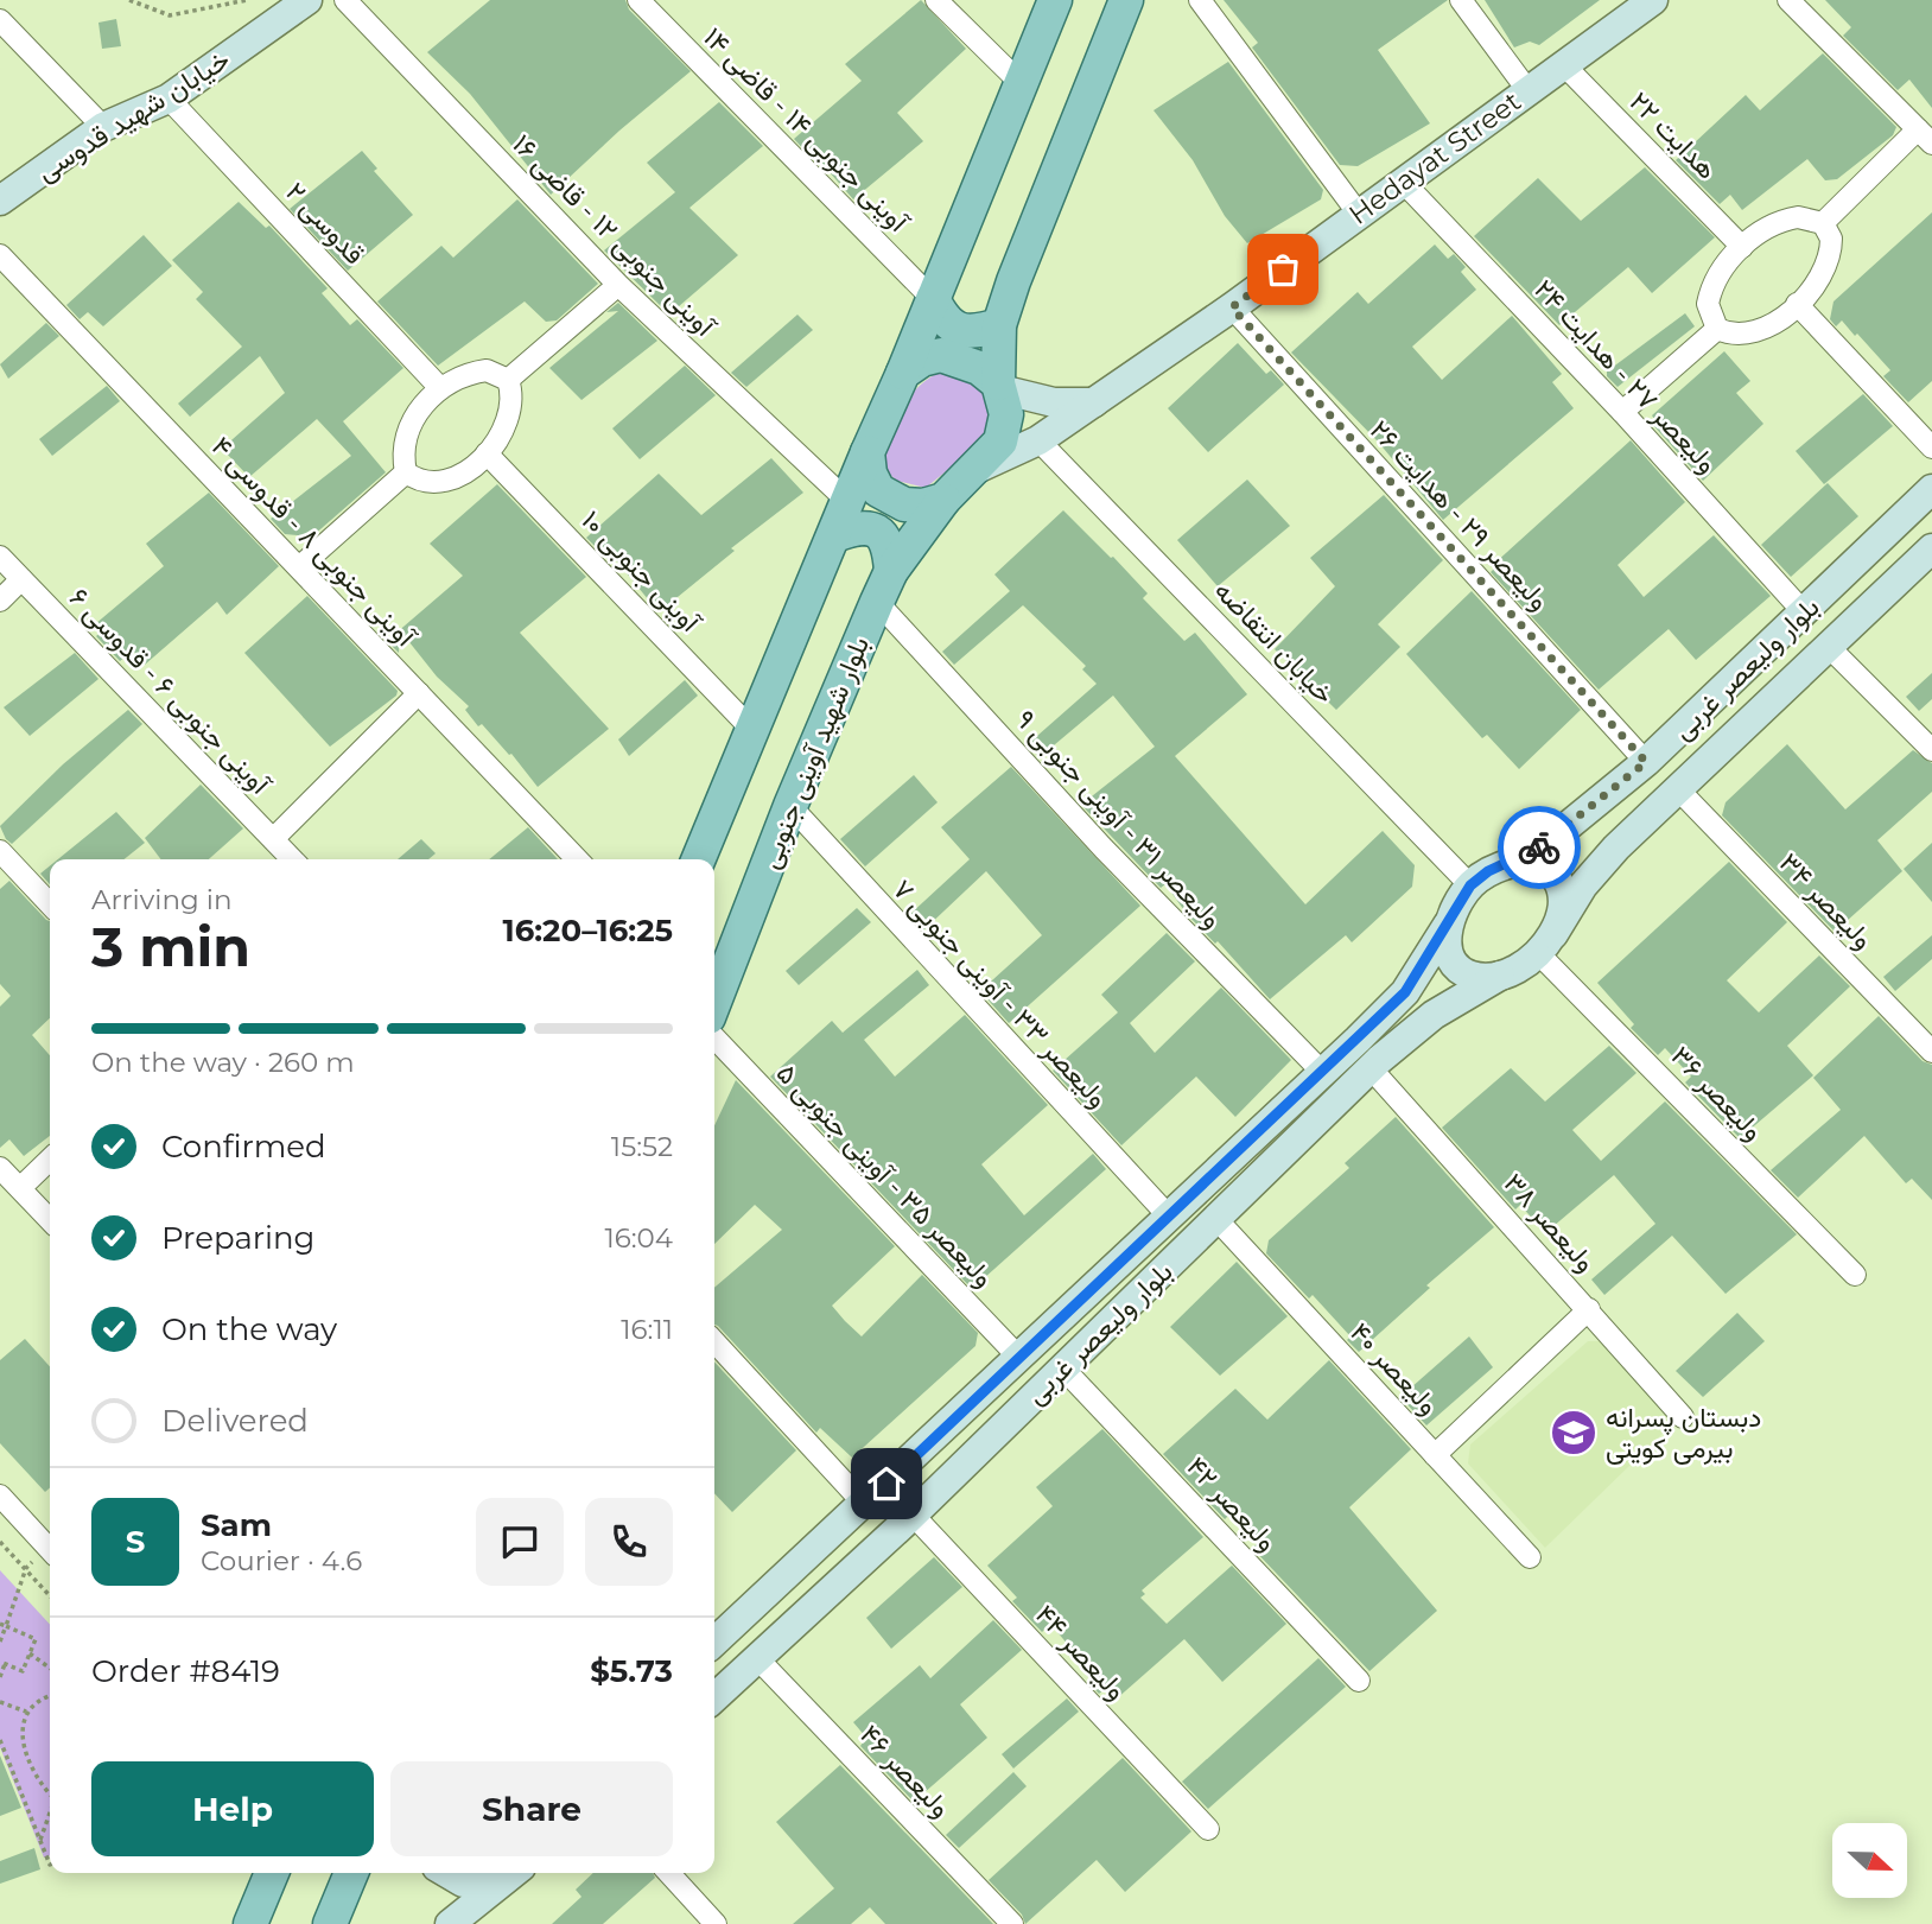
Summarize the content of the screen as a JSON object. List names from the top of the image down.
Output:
{
  "streets": {
    "main road": [
      "خیابان شهید قدوسی",
      "Hedayat Street",
      "بلوار ولیعصر غربی",
      "بلوار شهید آوینی جنوبی"
    ],
    "street": [
      "آوینی جنوبی ۱۴ - قاضی ۱۴",
      "هدایت ۲۲",
      "قدوسی ۲",
      "آوینی جنوبی ۱۲ - قاضی ۱۶",
      "ولیعصر ۲۷ - هدایت ۲۴",
      "ولیعصر ۲۹ - هدایت ۲۶",
      "آوینی جنوبی ۸ - قدوسی ۴",
      "آوینی جنوبی ۱۰",
      "خیابان انتفاضه",
      "آوینی جنوبی ۶ - قدوسی ۶",
      "ولیعصر ۳۱ - آوینی جنوبی ۹",
      "ولیعصر ۳۴",
      "ولیعصر ۳۳ - آوینی جنوبی ۷",
      "ولیعصر ۳۶",
      "ولیعصر ۳۵ - آوینی جنوبی ۵",
      "ولیعصر ۳۸",
      "ولیعصر ۴۰",
      "ولیعصر ۴۲",
      "ولیعصر ۴۴",
      "ولیعصر ۴۶"
    ]
  },
  "crossings": [
    ["خیابان شهید قدوسی", "قدوسی ۲"],
    ["هدایت ۲۲", "Hedayat Street"],
    ["Hedayat Street", "ولیعصر ۲۷ - هدایت ۲۴"],
    ["Hedayat Street", "ولیعصر ۲۹ - هدایت ۲۶"],
    ["Hedayat Street", "خیابان انتفاضه"],
    ["Hedayat Street", "بلوار شهید آوینی جنوبی"],
    ["قدوسی ۲", "آوینی جنوبی ۱۰"],
    ["ولیعصر ۲۷ - هدایت ۲۴", "بلوار ولیعصر غربی"],
    ["ولیعصر ۲۹ - هدایت ۲۶", "بلوار ولیعصر غربی"],
    ["خیابان انتفاضه", "بلوار ولیعصر غربی"],
    ["خیابان انتفاضه", "ولیعصر ۳۶"],
    ["بلوار ولیعصر غربی", "ولیعصر ۳۱ - آوینی جنوبی ۹"],
    ["بلوار ولیعصر غربی", "ولیعصر ۳۴"],
    ["بلوار ولیعصر غربی", "ولیعصر ۳۳ - آوینی جنوبی ۷"],
    ["بلوار ولیعصر غربی", "ولیعصر ۳۶"],
    ["بلوار ولیعصر غربی", "ولیعصر ۳۵ - آوینی جنوبی ۵"],
    ["بلوار ولیعصر غربی", "ولیعصر ۳۸"],
    ["بلوار ولیعصر غربی", "ولیعصر ۴۰"],
    ["بلوار ولیعصر غربی", "ولیعصر ۴۲"],
    ["بلوار ولیعصر غربی", "ولیعصر ۴۴"],
    ["بلوار ولیعصر غربی", "ولیعصر ۴۶"],
    ["بلوار شهید آوینی جنوبی", "ولیعصر ۳۱ - آوینی جنوبی ۹"],
    ["بلوار شهید آوینی جنوبی", "ولیعصر ۳۳ - آوینی جنوبی ۷"]
  ],
  "places": {
    "school or university": ["دبستان پسرانه بیرمی کویتی"]
  },
  "north": "right",
  "page": {
    "heading": ["3 min", "Arriving in", "16:20–16:25"],
    "panel": [
      "Sam",
      "Courier · 4.6",
      "Order #8419",
      "$5.73"
    ],
    "bar": "On the way · 260 m",
    "list": [
      ["Confirmed", "15:52"],
      ["Preparing", "16:04"],
      ["On the way", "16:11"],
      "Delivered"
    ],
    "round": "S",
    "buttons": ["Help", "Share"]
  }
}
